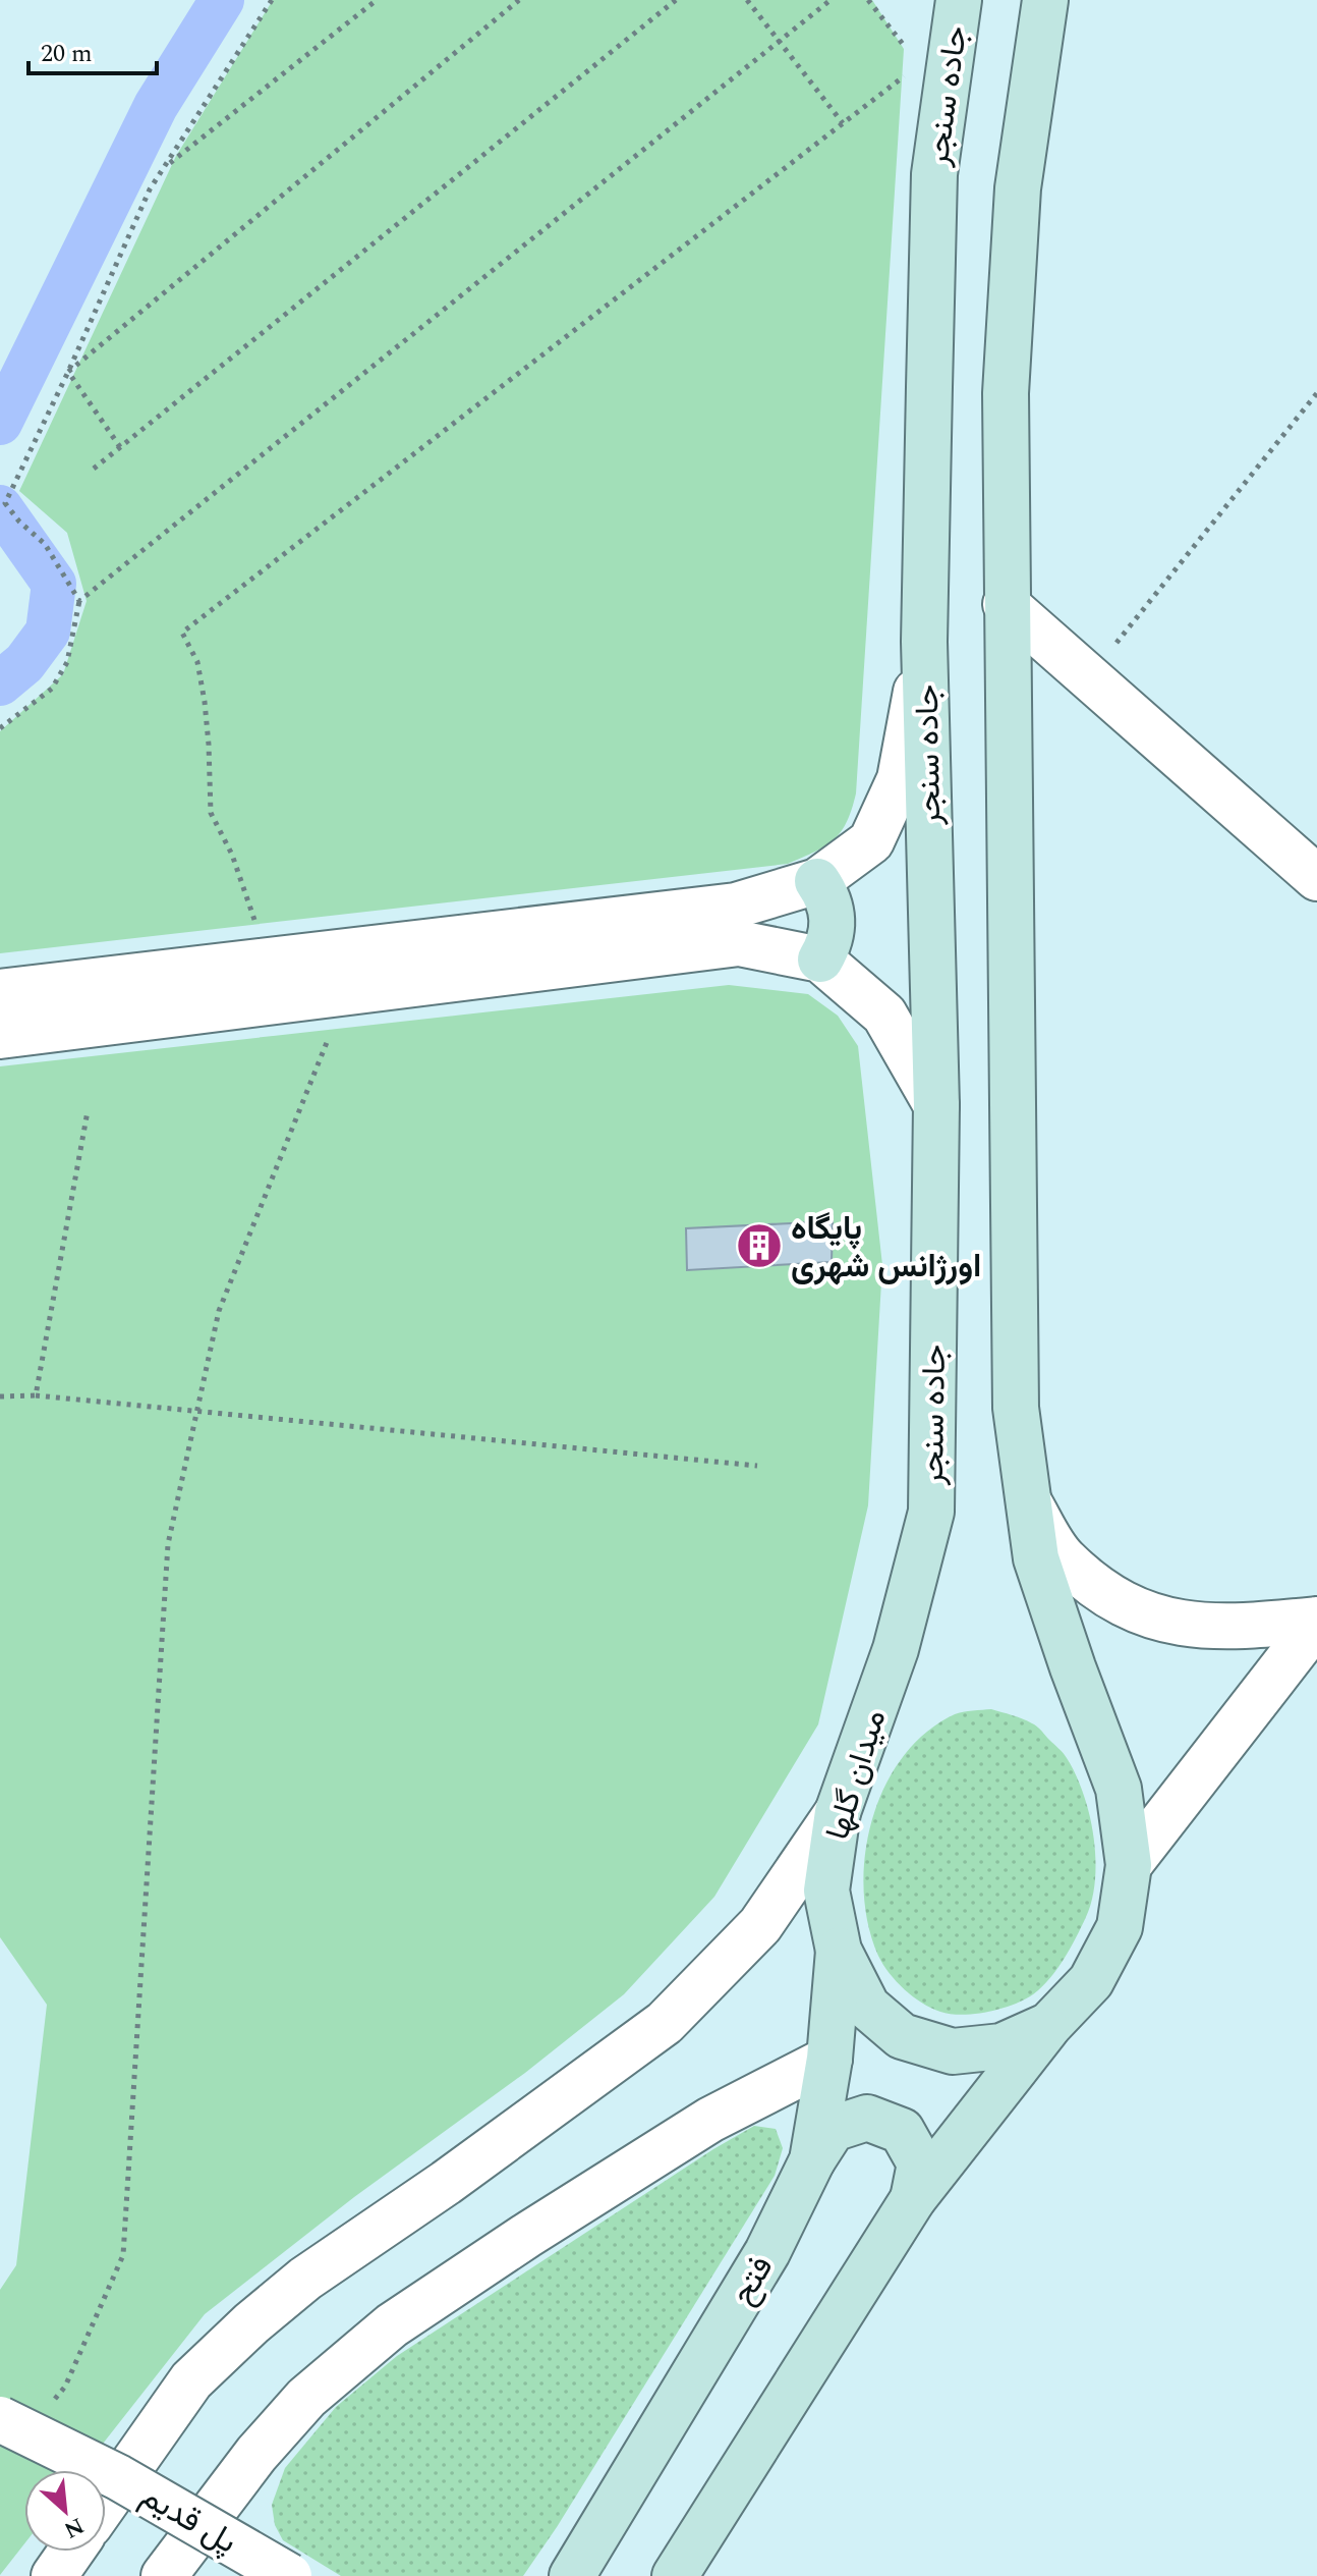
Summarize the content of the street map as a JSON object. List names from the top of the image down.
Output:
{
  "streets": {
    "main road": ["جاده سنجر", "میدان گلها", "فتح"],
    "street": ["پل قدیم"]
  },
  "crossings": [
    ["جاده سنجر", "میدان گلها"],
    ["میدان گلها", "فتح"]
  ],
  "places": {
    "building": ["پایگاه اورژانس شهری"]
  },
  "scale_bar": "20 m",
  "north": "bottom right"
}
